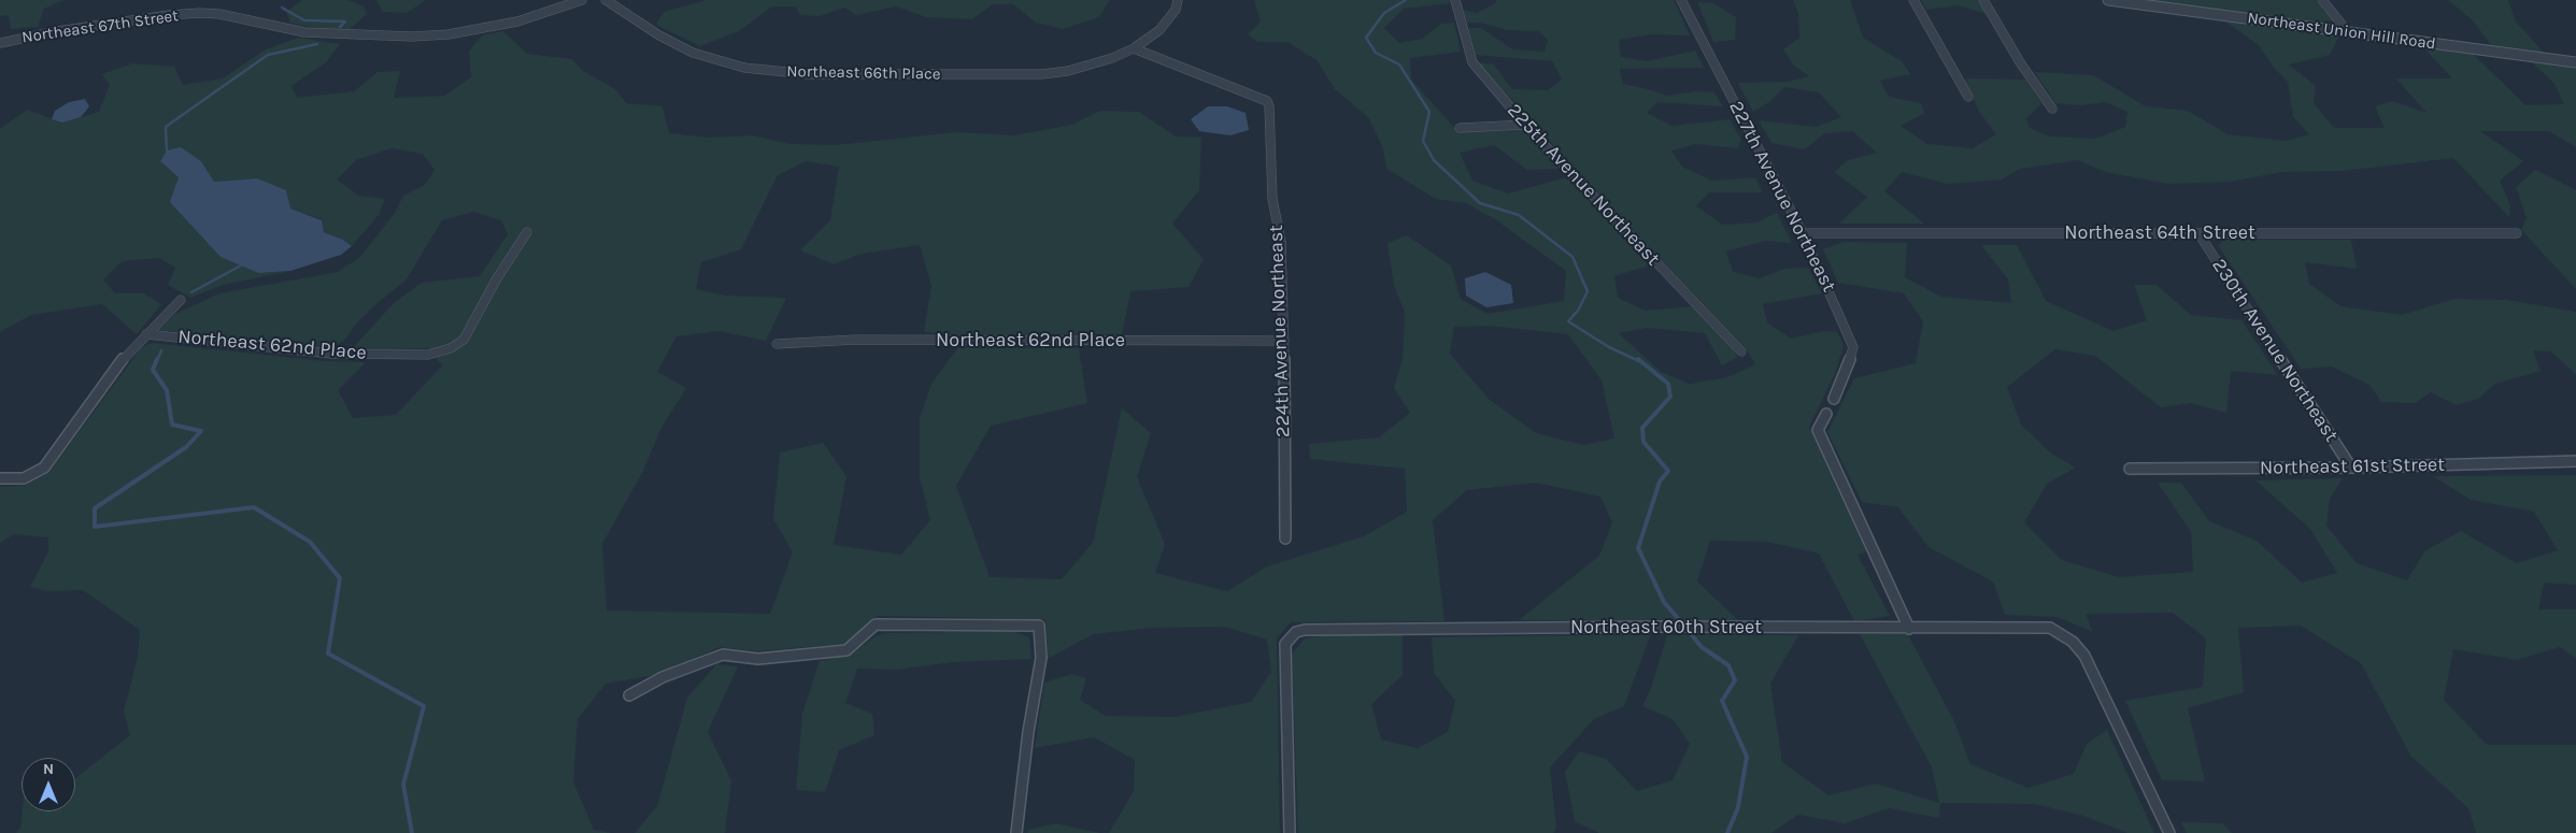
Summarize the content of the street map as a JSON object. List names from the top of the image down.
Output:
{
  "streets": {
    "street": [
      "Northeast 67th Street",
      "Northeast Union Hill Road",
      "Northeast 66th Place",
      "225th Avenue Northeast",
      "227th Avenue Northeast",
      "Northeast 64th Street",
      "224th Avenue Northeast",
      "Northeast 62nd Place",
      "230th Avenue Northeast",
      "Northeast 61st Street",
      "Northeast 60th Street"
    ]
  },
  "crossings": [
    ["Northeast 66th Place", "224th Avenue Northeast"],
    ["227th Avenue Northeast", "Northeast 64th Street"],
    ["Northeast 64th Street", "230th Avenue Northeast"],
    ["224th Avenue Northeast", "Northeast 62nd Place"],
    ["230th Avenue Northeast", "Northeast 61st Street"]
  ],
  "north": "top"
}
